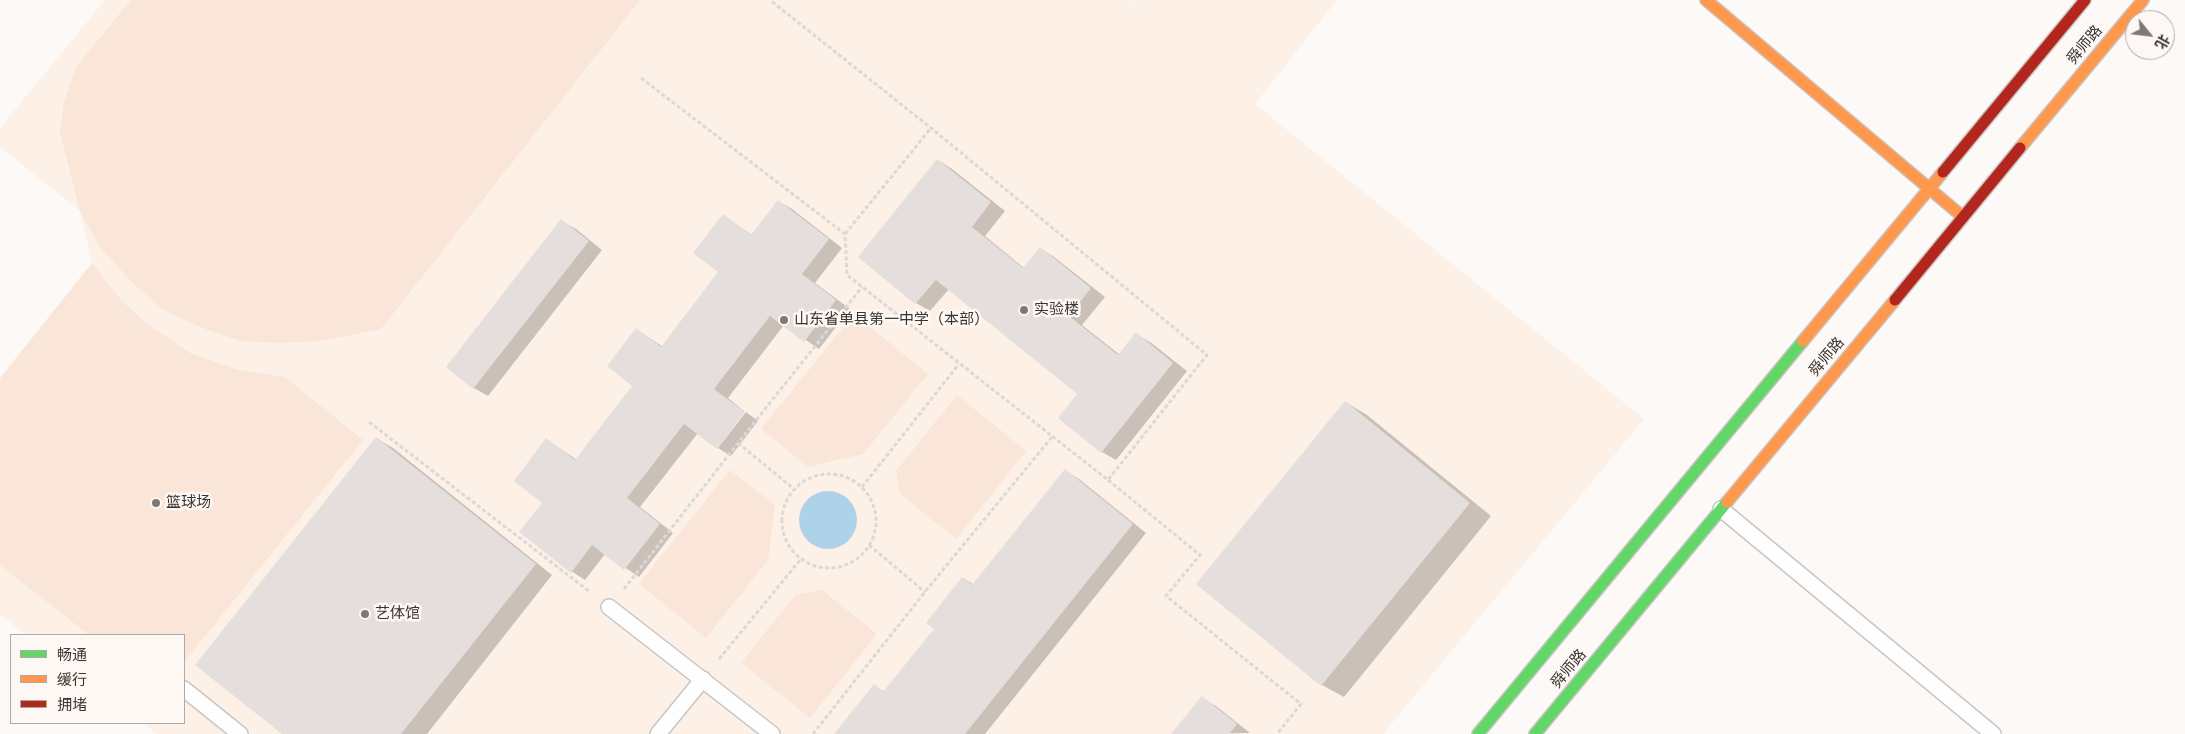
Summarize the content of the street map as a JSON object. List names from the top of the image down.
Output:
{
  "streets": {
    "main road": ["舜师路"]
  },
  "places": [
    "实验楼",
    "山东省单县第一中学（本部）",
    "篮球场",
    "艺体馆"
  ],
  "legend": ["畅通", "缓行", "拥堵"],
  "north": "bottom right"
}
